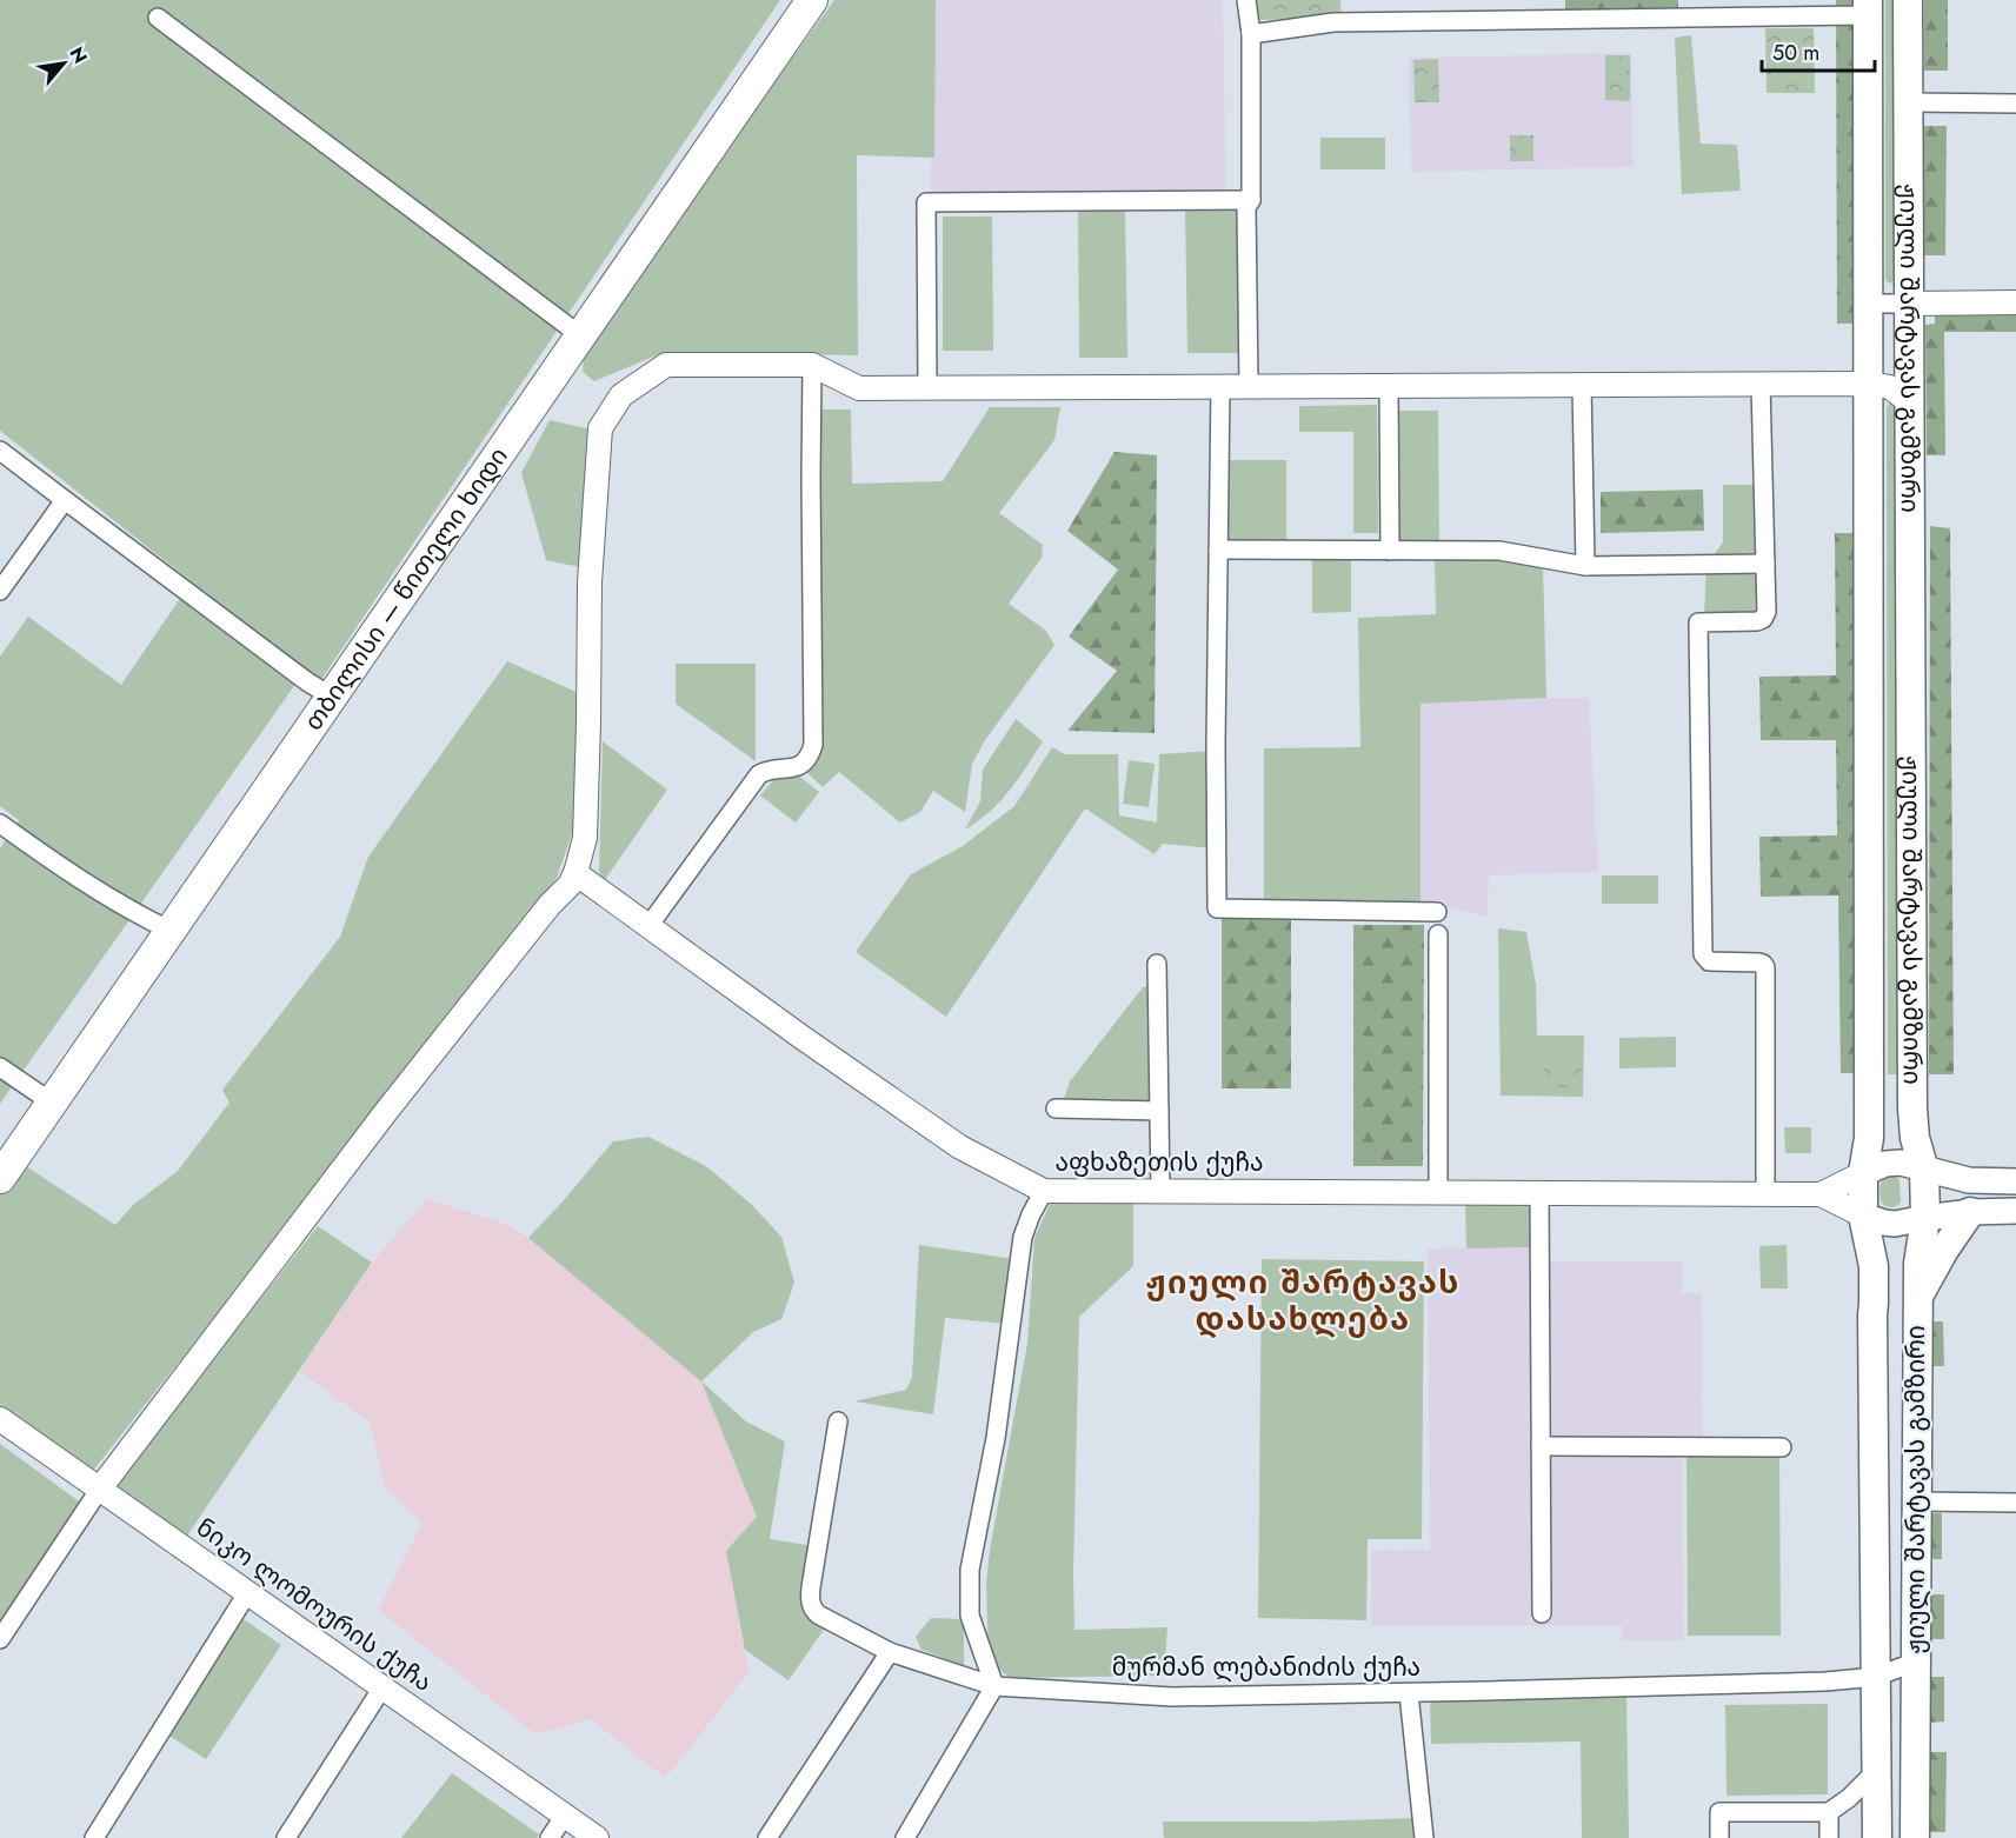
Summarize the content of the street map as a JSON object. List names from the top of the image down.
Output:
{
  "streets": {
    "highway": ["თბილისი — წითელი ხიდი"],
    "main road": ["ჟიული შარტავას გამზირი"],
    "street": ["აფხაზეთის ქუჩა", "ნიკო ლომოურის ქუჩა", "მურმან ლებანიძის ქუჩა"]
  },
  "crossings": [
    ["ჟიული შარტავას გამზირი", "აფხაზეთის ქუჩა"],
    ["ჟიული შარტავას გამზირი", "მურმან ლებანიძის ქუჩა"]
  ],
  "districts": ["ჟიული შარტავას დასახლება"],
  "scale_bar": "50 m",
  "north": "top right"
}
